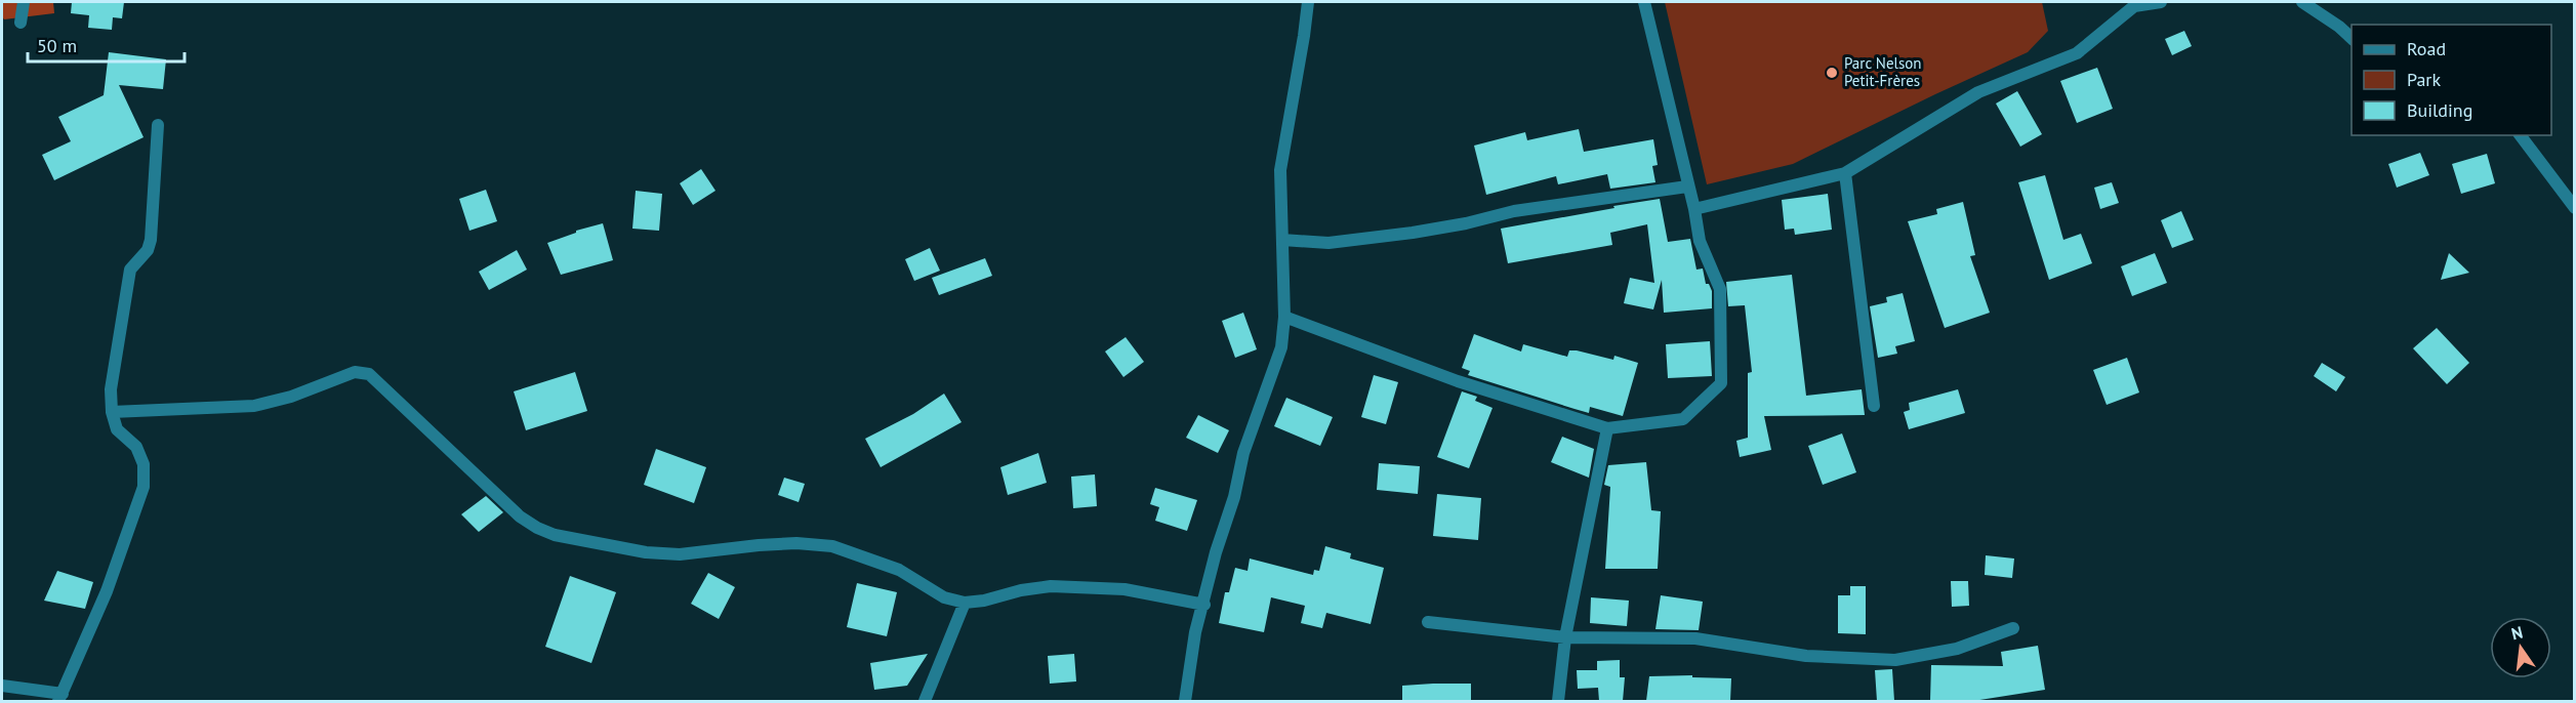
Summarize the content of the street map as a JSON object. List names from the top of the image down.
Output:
{
  "places": ["Parc Nelson Petit-Frères"],
  "legend": ["Road", "Park", "Building"],
  "scale_bar": "50 m",
  "north": "top"
}
